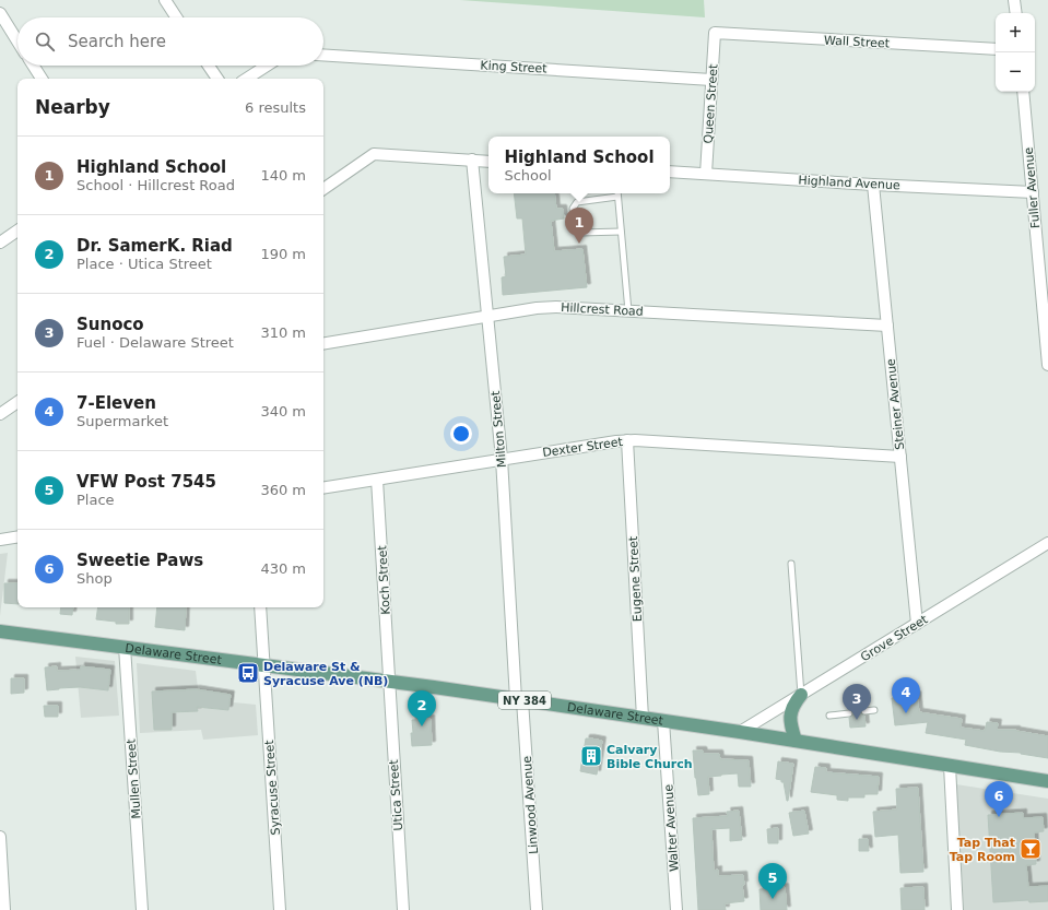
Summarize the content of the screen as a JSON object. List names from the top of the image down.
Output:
{
  "streets": {
    "main road": ["Delaware Street", "NY 384"],
    "street": [
      "Wall Street",
      "King Street",
      "Queen Street",
      "Highland Avenue",
      "Fuller Avenue",
      "Hillcrest Road",
      "Steiner Avenue",
      "Milton Street",
      "Dexter Street",
      "Eugene Street",
      "Koch Street",
      "Grove Street",
      "Mullen Street",
      "Syracuse Street",
      "Utica Street",
      "Linwood Avenue",
      "Walter Avenue"
    ]
  },
  "crossings": [
    ["Wall Street", "Queen Street"],
    ["King Street", "Queen Street"],
    ["Queen Street", "Highland Avenue"],
    ["Highland Avenue", "Fuller Avenue"],
    ["Highland Avenue", "Steiner Avenue"],
    ["Hillcrest Road", "Steiner Avenue"],
    ["Hillcrest Road", "Milton Street"],
    ["Steiner Avenue", "Dexter Street"],
    ["Steiner Avenue", "Grove Street"],
    ["Milton Street", "Dexter Street"],
    ["Milton Street", "Delaware Street"],
    ["Milton Street", "Linwood Avenue"],
    ["Dexter Street", "Eugene Street"],
    ["Dexter Street", "Koch Street"],
    ["Eugene Street", "Delaware Street"],
    ["Koch Street", "Delaware Street"],
    ["Koch Street", "Utica Street"],
    ["Grove Street", "Delaware Street"],
    ["Delaware Street", "Mullen Street"],
    ["Delaware Street", "Syracuse Street"],
    ["Delaware Street", "Utica Street"],
    ["Delaware Street", "Linwood Avenue"],
    ["Delaware Street", "Walter Avenue"]
  ],
  "places": {
    "bus stop": ["Delaware St & Syracuse Ave (NB)"],
    "building": ["Calvary Bible Church"],
    "bar": ["Tap That Tap Room"]
  },
  "page": {
    "map_buttons": ["+", "−"],
    "search": "Search here",
    "heading": ["Nearby", "6 results"],
    "list": [
      {
        "mark": "1",
        "name": "Highland School",
        "note": "School · Hillcrest Road",
        "value": "140 m"
      },
      {
        "mark": "2",
        "name": "Dr. SamerK. Riad",
        "note": "Place · Utica Street",
        "value": "190 m"
      },
      {
        "mark": "3",
        "name": "Sunoco",
        "note": "Fuel · Delaware Street",
        "value": "310 m"
      },
      {
        "mark": "4",
        "name": "7-Eleven",
        "note": "Supermarket",
        "value": "340 m"
      },
      {
        "mark": "5",
        "name": "VFW Post 7545",
        "note": "Place",
        "value": "360 m"
      },
      {
        "mark": "6",
        "name": "Sweetie Paws",
        "note": "Shop",
        "value": "430 m"
      }
    ],
    "popup": ["Highland School", "School"],
    "pins": [
      "1",
      "4",
      "3",
      "2",
      "6",
      "5"
    ]
  }
}
